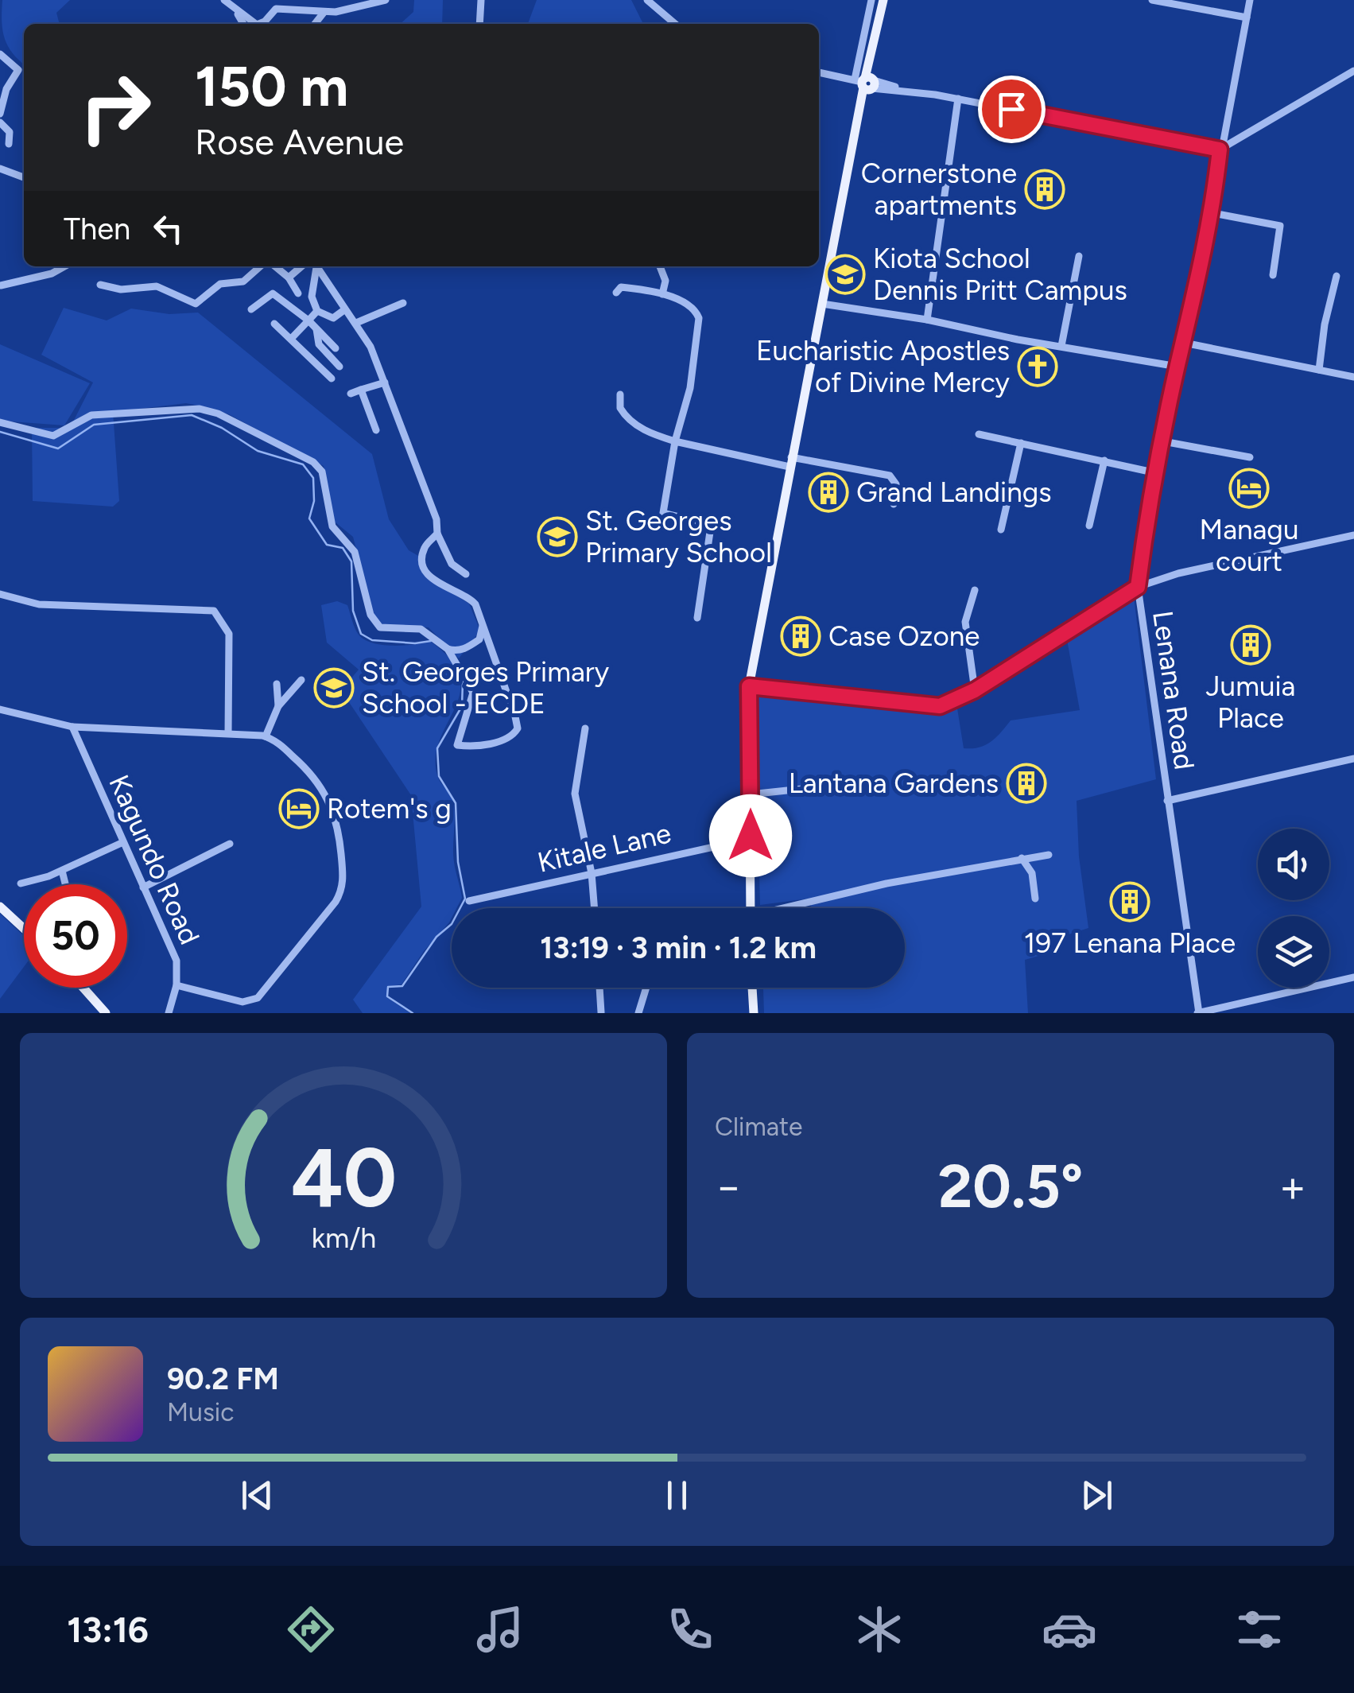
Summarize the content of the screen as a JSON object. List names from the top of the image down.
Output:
{
  "streets": {
    "street": ["Lenana Road", "Kitale Lane", "Kagundo Road"]
  },
  "places": {
    "building": [
      "Cornerstone apartments",
      "Grand Landings",
      "Case Ozone",
      "Jumuia Place",
      "Lantana Gardens",
      "197 Lenana Place"
    ],
    "school or university": ["Kiota School Dennis Pritt Campus", "St. Georges Primary School", "St. Georges Primary School - ECDE"],
    "church": ["Eucharistic Apostles of Divine Mercy"],
    "hotel": ["Managu court", "Rotem's g"]
  },
  "page": {
    "turn": ["150 m", "Rose Avenue"],
    "then": "Then",
    "limit": "50",
    "trip": "13:19 · 3 min · 1.2 km",
    "tile": "Climate",
    "heat": ["−", "20.5°", "+"],
    "song": ["90.2 FM", "Music"],
    "tabs": "13:16",
    "gauge": ["40", "km/h"]
  }
}
